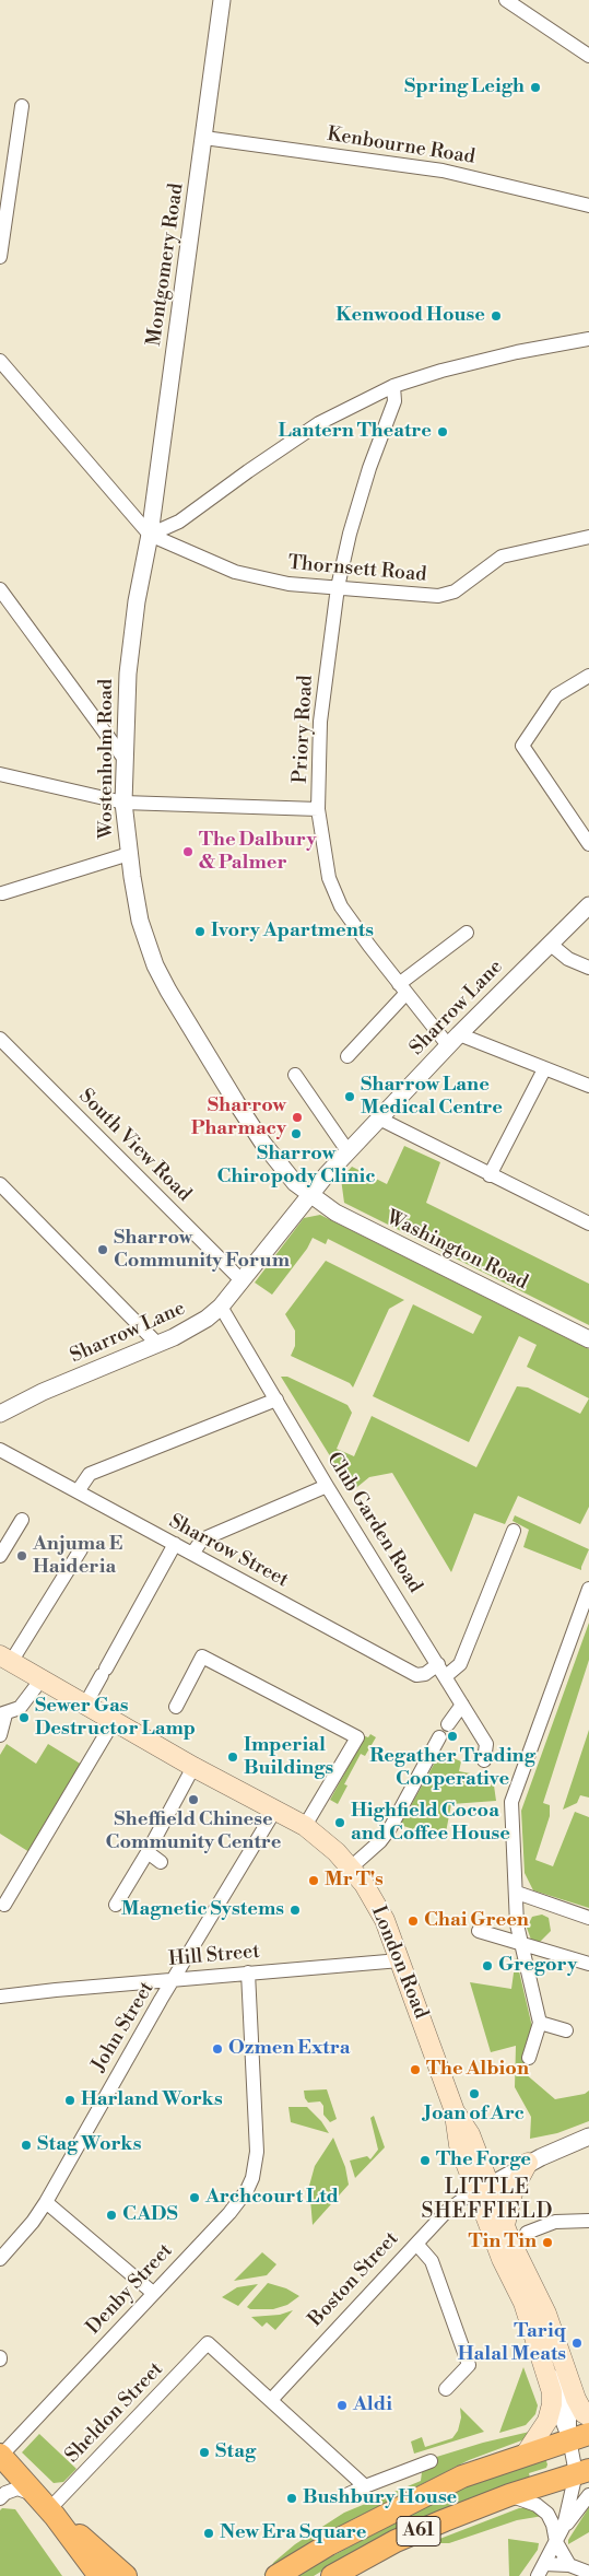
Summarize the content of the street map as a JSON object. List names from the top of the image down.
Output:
{
  "streets": {
    "highway": ["A61"],
    "main road": ["London Road"],
    "street": [
      "Kenbourne Road",
      "Montgomery Road",
      "Thornsett Road",
      "Priory Road",
      "Wostenholm Road",
      "Sharrow Lane",
      "South View Road",
      "Washington Road",
      "Club Garden Road",
      "Sharrow Street",
      "Hill Street",
      "John Street",
      "Boston Street",
      "Denby Street",
      "Sheldon Street"
    ]
  },
  "crossings": [
    ["Kenbourne Road", "Montgomery Road"],
    ["Montgomery Road", "Thornsett Road"],
    ["Montgomery Road", "Wostenholm Road"],
    ["Thornsett Road", "Priory Road"],
    ["Thornsett Road", "Wostenholm Road"],
    ["Priory Road", "Sharrow Lane"],
    ["Wostenholm Road", "Sharrow Lane"],
    ["Wostenholm Road", "Washington Road"],
    ["Sharrow Lane", "South View Road"],
    ["Sharrow Lane", "Washington Road"],
    ["Sharrow Lane", "Club Garden Road"],
    ["Club Garden Road", "Sharrow Street"],
    ["Hill Street", "London Road"],
    ["Hill Street", "John Street"],
    ["Hill Street", "Denby Street"],
    ["London Road", "John Street"],
    ["London Road", "Boston Street"],
    ["London Road", "A61"],
    ["Boston Street", "Sheldon Street"]
  ],
  "districts": ["LITTLE SHEFFIELD"],
  "places": [
    "Spring Leigh",
    "Kenwood House",
    "Lantern Theatre",
    "The Dalbury & Palmer",
    "Ivory Apartments",
    "Sharrow Lane Medical Centre",
    "Sharrow Pharmacy",
    "Sharrow Chiropody Clinic",
    "Sharrow Community Forum",
    "Anjuma E Haideria",
    "Sewer Gas Destructor Lamp",
    "Regather Trading Cooperative",
    "Imperial Buildings",
    "Sheffield Chinese Community Centre",
    "Highfield Cocoa and Coffee House",
    "Mr T's",
    "Magnetic Systems",
    "Chai Green",
    "Gregory",
    "Ozmen Extra",
    "The Albion",
    "Joan of Arc",
    "Harland Works",
    "Stag Works",
    "The Forge",
    "Archcourt Ltd",
    "CADS",
    "Tin Tin",
    "Tariq Halal Meats",
    "Aldi",
    "Stag",
    "Bushbury House",
    "New Era Square"
  ]
}
